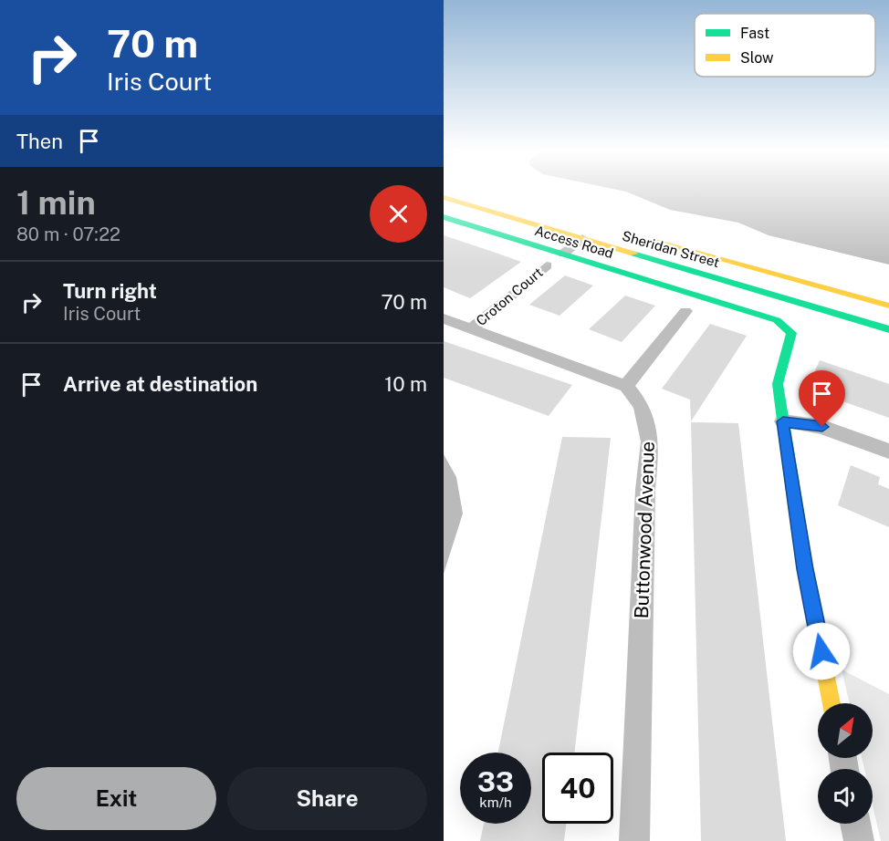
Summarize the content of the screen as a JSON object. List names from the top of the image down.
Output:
{
  "streets": {
    "main road": ["Access Road", "Sheridan Street"],
    "street": ["Croton Court", "Buttonwood Avenue"]
  },
  "legend": ["Fast", "Slow"],
  "north": "top right",
  "page": {
    "turn": ["70 m", "Iris Court"],
    "then": "Then",
    "heading": ["1 min", "80 m · 07:22"],
    "list": [
      {
        "name": "Turn right",
        "note": "Iris Court",
        "value": "70 m"
      },
      {
        "name": "Arrive at destination",
        "value": "10 m"
      }
    ],
    "speed": "33 km/h",
    "limit": "40",
    "buttons": ["Exit", "Share"]
  }
}
